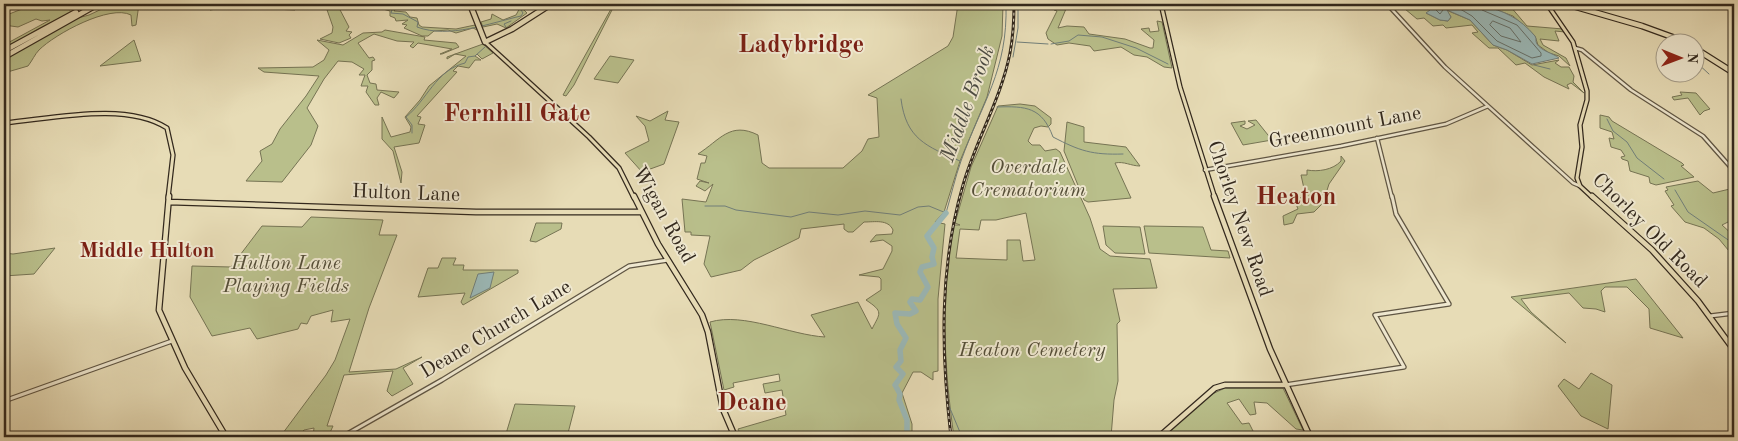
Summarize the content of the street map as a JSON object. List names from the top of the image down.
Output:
{
  "streets": {
    "highway": ["Wigan Road"],
    "main road": ["Hulton Lane", "Chorley New Road", "Chorley Old Road"],
    "street": ["Greenmount Lane", "Deane Church Lane"]
  },
  "crossings": [
    ["Greenmount Lane", "Chorley New Road"],
    ["Hulton Lane", "Wigan Road"],
    ["Wigan Road", "Deane Church Lane"]
  ],
  "districts": [
    "Ladybridge",
    "Fernhill Gate",
    "Heaton",
    "Middle Hulton",
    "Deane"
  ],
  "water": ["Middle Brook"],
  "parks": ["Overdale Crematorium", "Hulton Lane Playing Fields", "Heaton Cemetery"],
  "north": "right"
}
